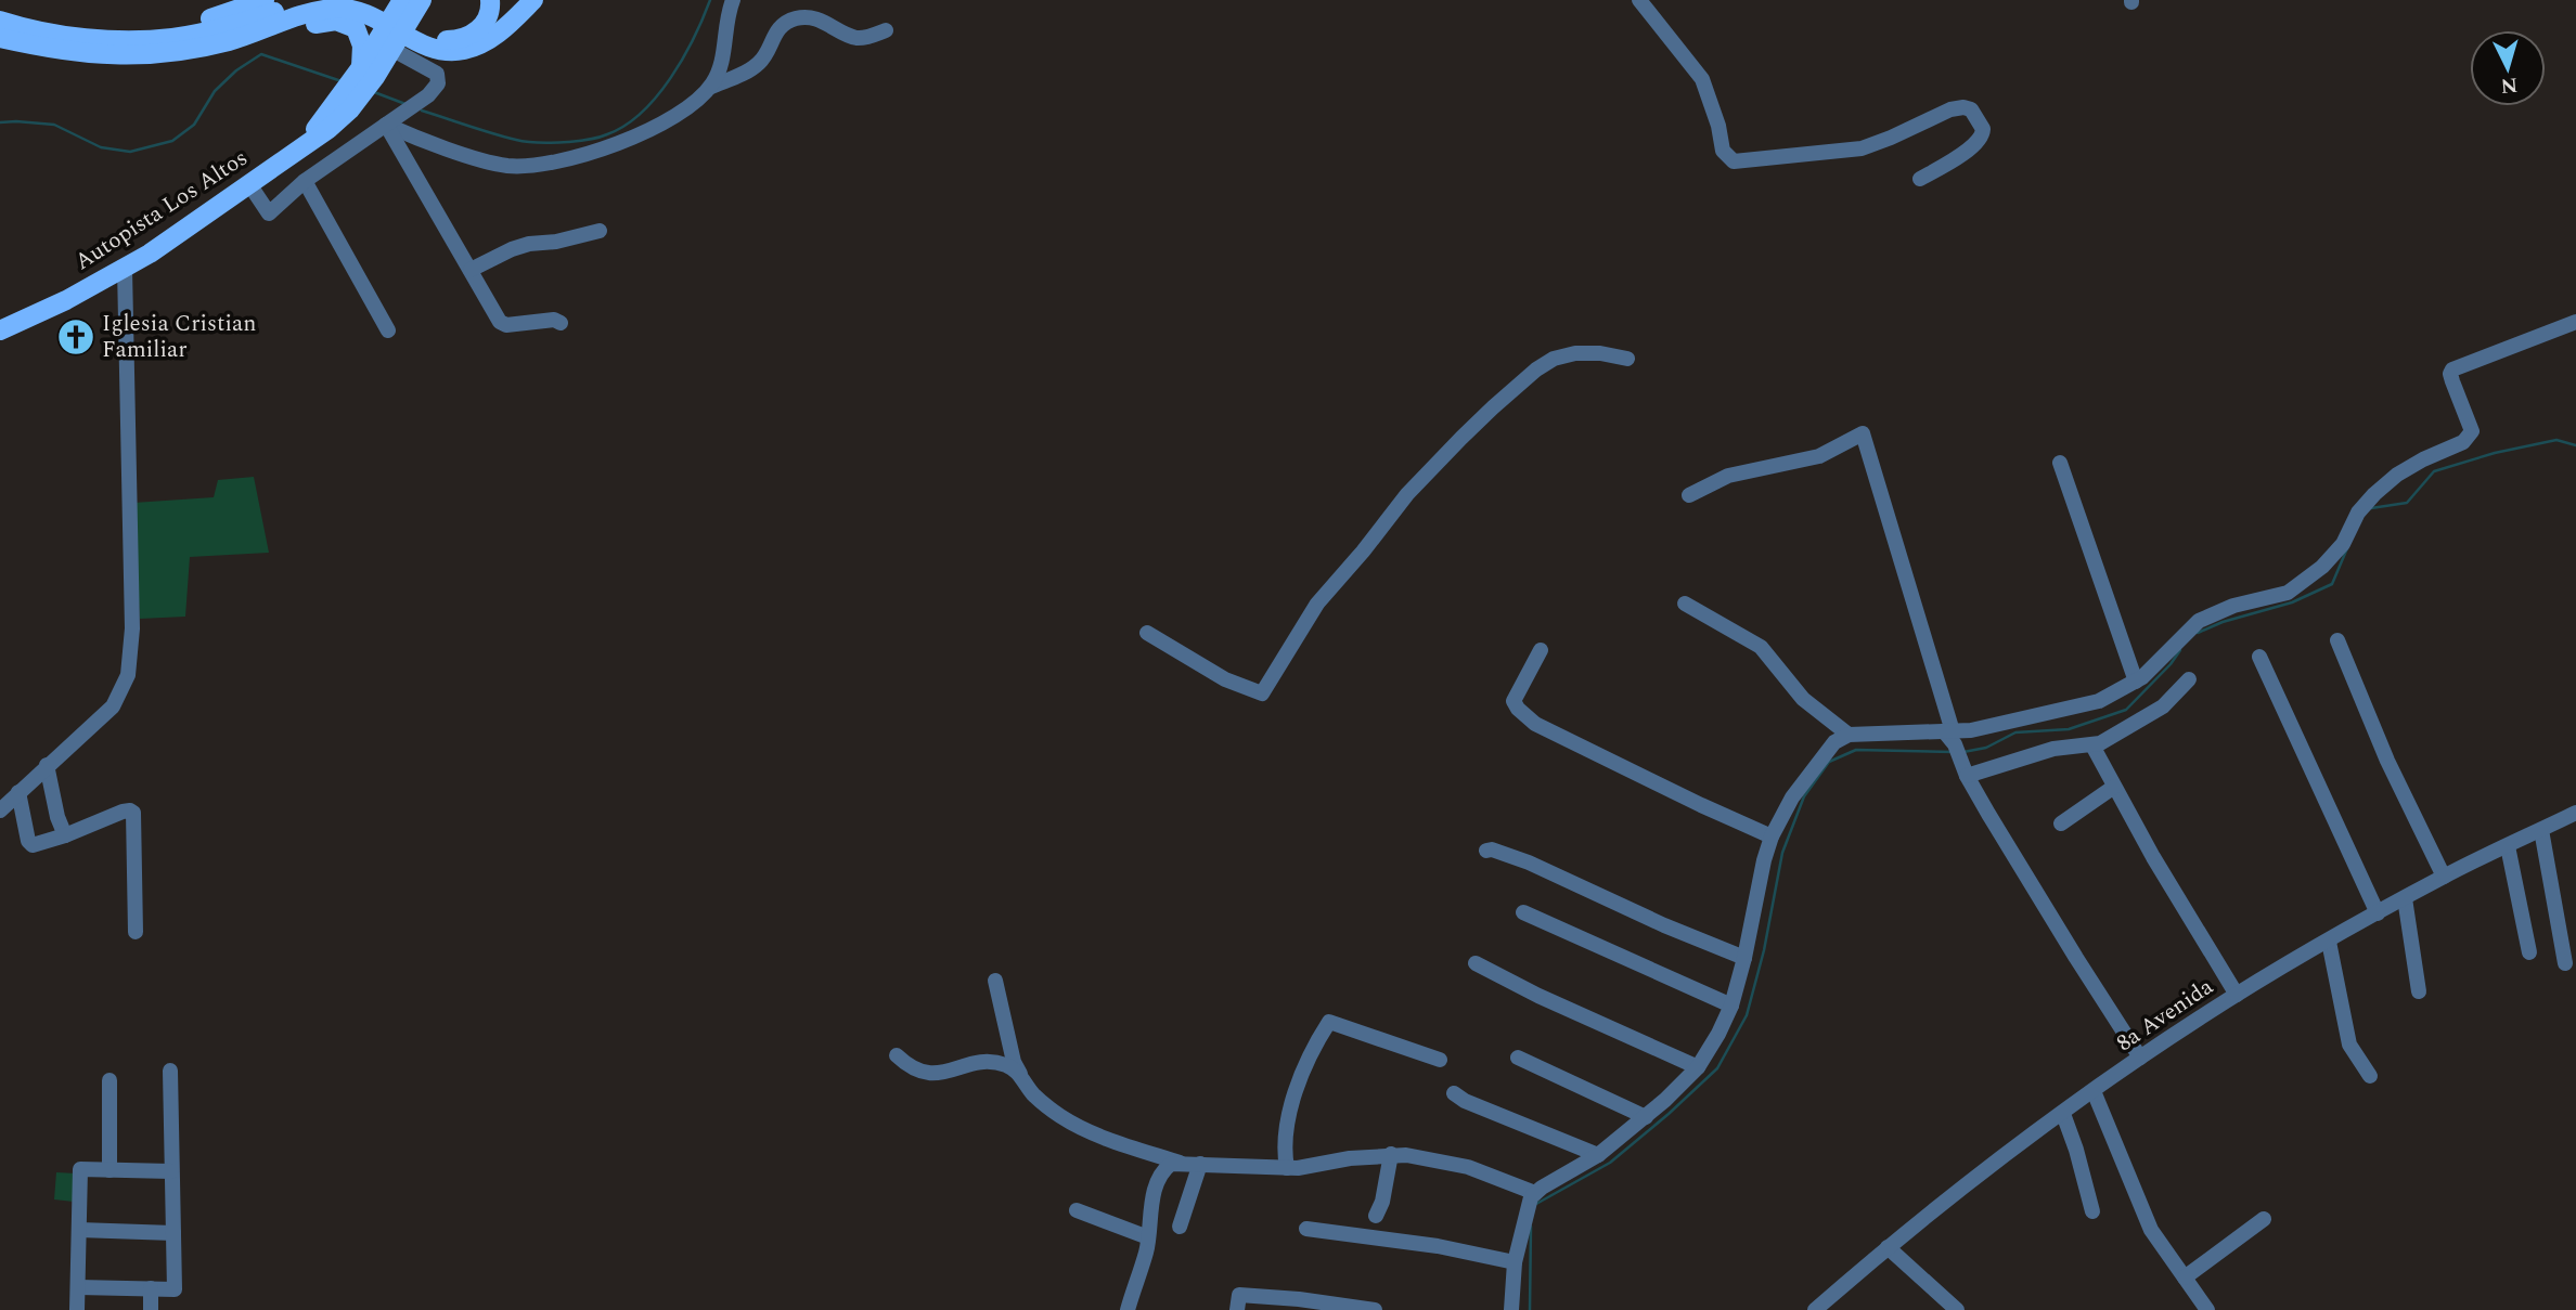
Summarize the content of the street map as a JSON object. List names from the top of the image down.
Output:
{
  "streets": {
    "main road": ["Autopista Los Altos"],
    "street": ["8a Avenida"]
  },
  "places": {
    "church": ["Iglesia Cristian Familiar"]
  },
  "north": "bottom"
}
